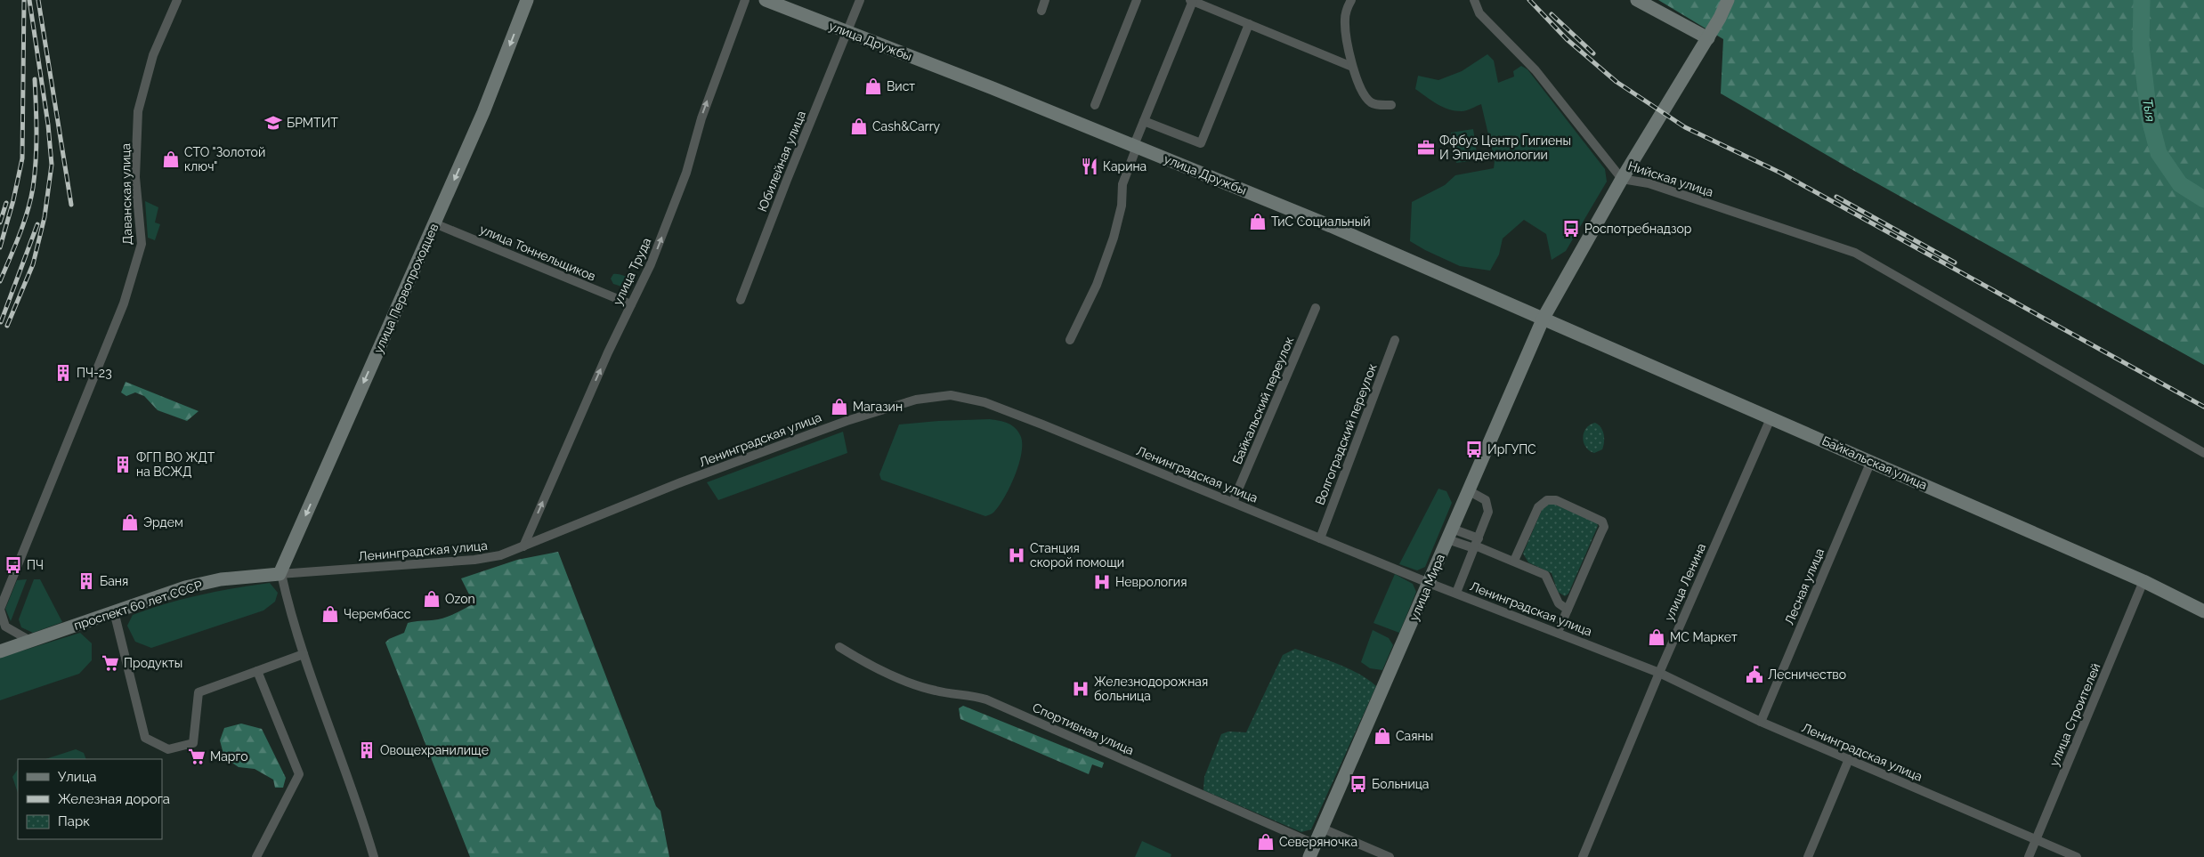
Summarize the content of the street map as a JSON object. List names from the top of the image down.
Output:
{
  "streets": {
    "street": [
      "улица Дружбы",
      "Юбилейная улица",
      "Нийская улица",
      "Даванская улица",
      "улица Тоннельщиков",
      "улица Труда",
      "улица Первопроходцев",
      "Байкальский переулок",
      "Волгоградский переулок",
      "Ленинградская улица",
      "Байкальская улица",
      "улица Ленина",
      "Лесная улица",
      "улица Мира",
      "проспект 60 лет СССР",
      "улица Строителей",
      "Спортивная улица"
    ]
  },
  "crossings": [
    ["улица Дружбы", "Юбилейная улица"],
    ["улица Дружбы", "Байкальская улица"],
    ["улица Дружбы", "улица Мира"],
    ["Нийская улица", "улица Мира"],
    ["улица Тоннельщиков", "улица Труда"],
    ["улица Тоннельщиков", "улица Первопроходцев"],
    ["улица Труда", "Ленинградская улица"],
    ["улица Первопроходцев", "Ленинградская улица"],
    ["улица Первопроходцев", "проспект 60 лет СССР"],
    ["Байкальский переулок", "Ленинградская улица"],
    ["Волгоградский переулок", "Ленинградская улица"],
    ["Ленинградская улица", "улица Ленина"],
    ["Ленинградская улица", "Лесная улица"],
    ["Ленинградская улица", "улица Мира"],
    ["Ленинградская улица", "проспект 60 лет СССР"],
    ["Ленинградская улица", "улица Строителей"],
    ["Байкальская улица", "улица Ленина"],
    ["Байкальская улица", "Лесная улица"],
    ["Байкальская улица", "улица Мира"],
    ["Байкальская улица", "улица Строителей"],
    ["улица Мира", "Спортивная улица"]
  ],
  "one_way": ["улица Труда", "улица Первопроходцев"],
  "water": ["Тыя"],
  "places": {
    "shop": [
      "Вист",
      "Cash&Carry",
      "СТО \"Золотой ключ\"",
      "ТиС Социальный",
      "Магазин",
      "Эрдем",
      "Ozon",
      "Черембасс",
      "МС Маркет",
      "Саяны",
      "Северяночка"
    ],
    "school or university": ["БРМТИТ"],
    "office": ["Ффбуз Центр Гигиены И Эпидемиологии"],
    "restaurant": ["Карина"],
    "bus stop": [
      "Роспотребнадзор",
      "ИрГУПС",
      "ПЧ",
      "Больница"
    ],
    "building": [
      "ПЧ-23",
      "ФГП ВО ЖДТ на ВСЖД",
      "Баня",
      "Овощехранилище"
    ],
    "hospital": ["Станция скорой помощи", "Неврология", "Железнодорожная больница"],
    "supermarket": ["Продукты", "Марго"],
    "public building": ["Лесничество"]
  },
  "legend": ["Улица", "Железная дорога", "Парк"]
}
